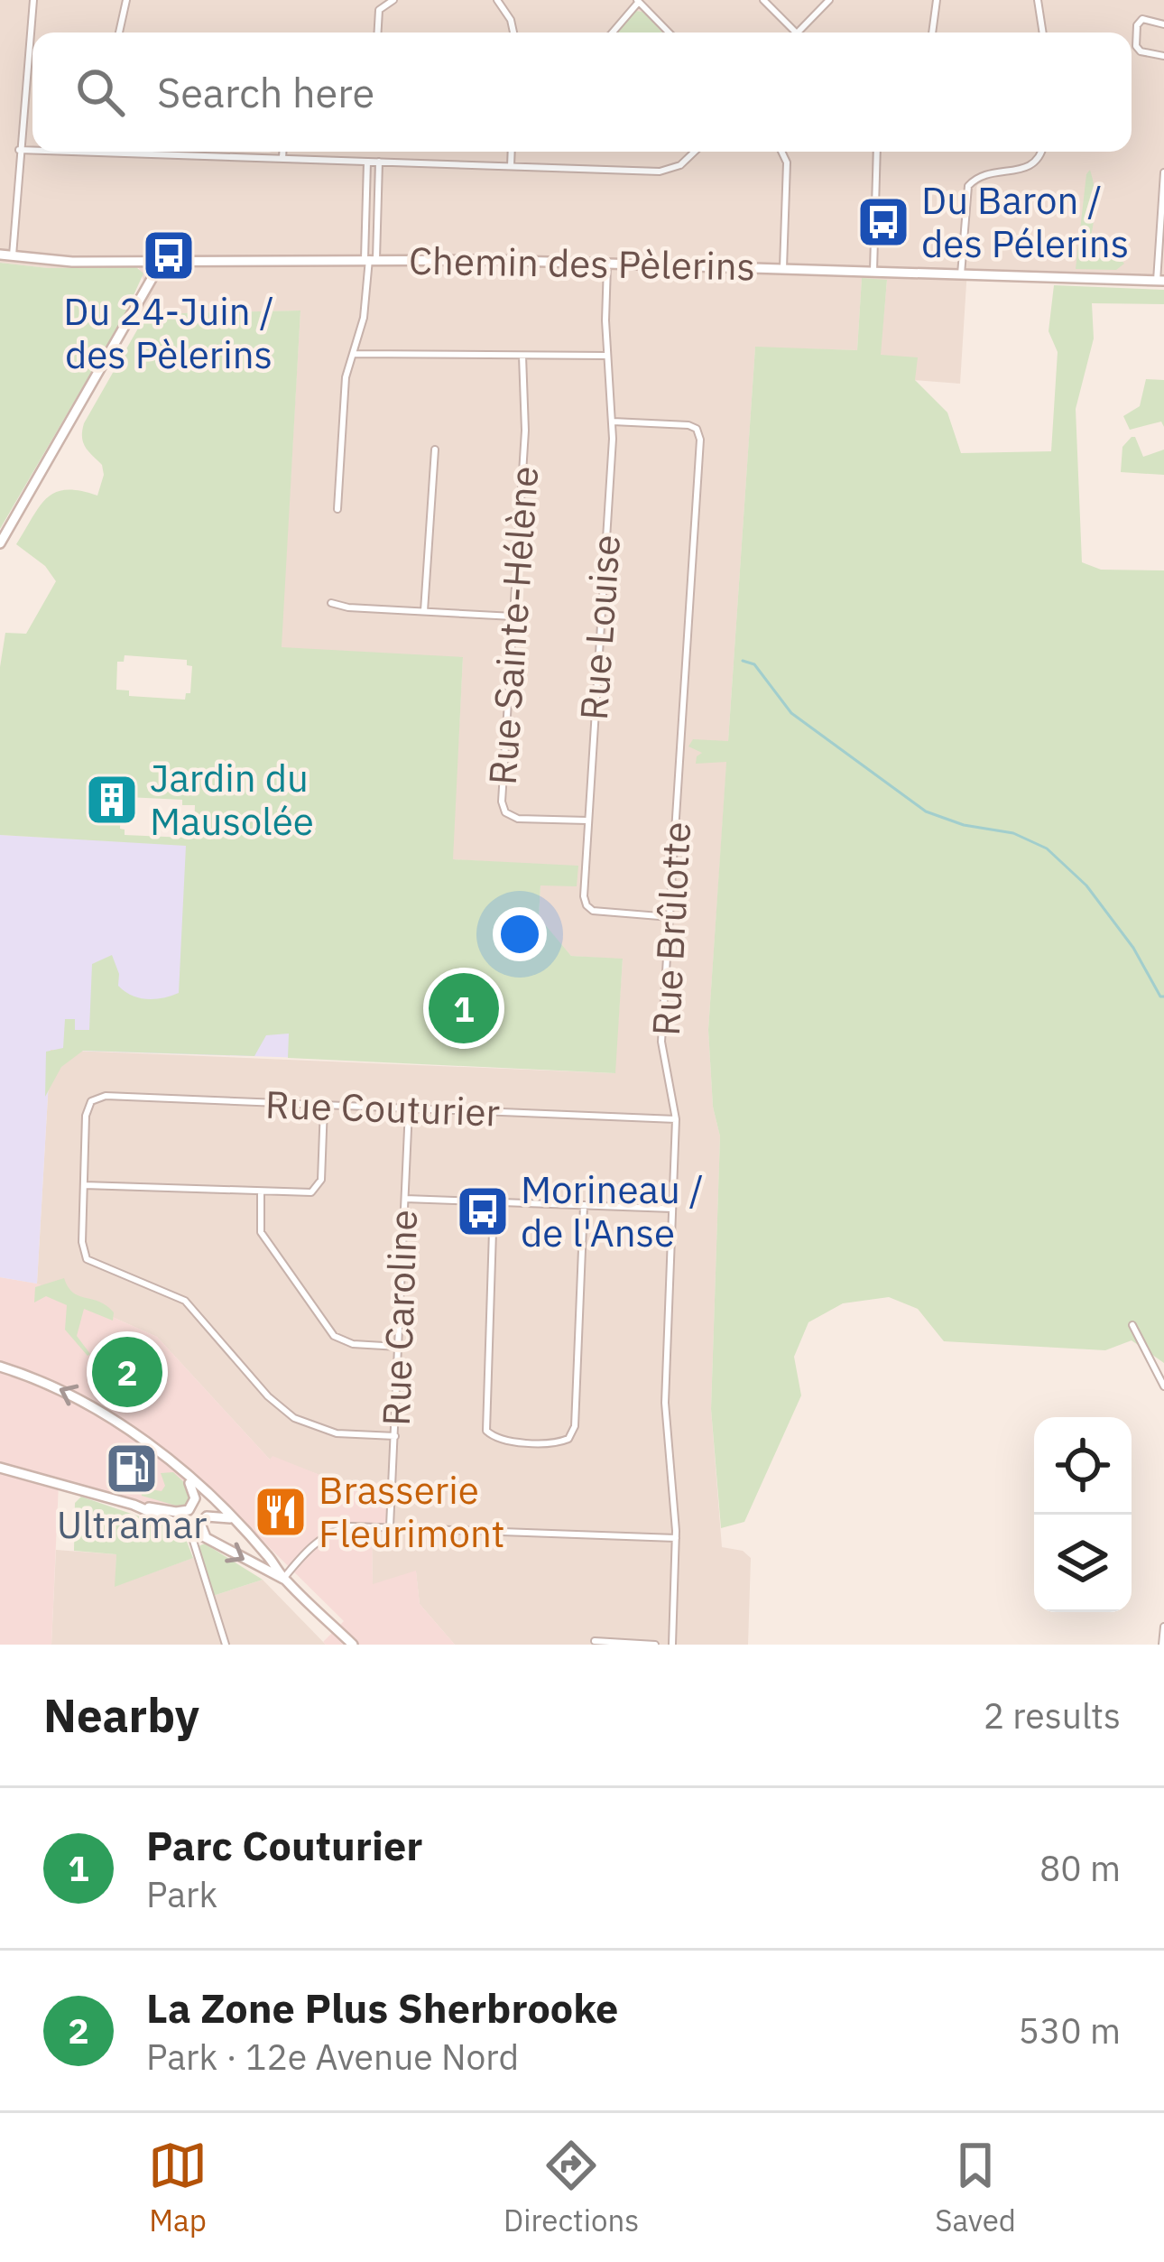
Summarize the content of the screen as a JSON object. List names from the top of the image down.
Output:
{
  "streets": {
    "street": [
      "Chemin des Pèlerins",
      "Rue Sainte-Hélène",
      "Rue Louise",
      "Rue Brûlotte",
      "Rue Couturier",
      "Rue Caroline"
    ]
  },
  "crossings": [
    ["Chemin des Pèlerins", "Rue Louise"],
    ["Rue Sainte-Hélène", "Rue Louise"],
    ["Rue Louise", "Rue Brûlotte"],
    ["Rue Brûlotte", "Rue Couturier"],
    ["Rue Couturier", "Rue Caroline"]
  ],
  "places": {
    "bus stop": ["Du Baron / des Pélerins", "Du 24-Juin / des Pèlerins", "Morineau / de l'Anse"],
    "building": ["Jardin du Mausolée"],
    "fuel station": ["Ultramar"],
    "restaurant": ["Brasserie Fleurimont"]
  },
  "page": {
    "search": "Search here",
    "pins": ["1", "2"],
    "heading": ["Nearby", "2 results"],
    "list": [
      {
        "mark": "1",
        "name": "Parc Couturier",
        "note": "Park",
        "value": "80 m"
      },
      {
        "mark": "2",
        "name": "La Zone Plus Sherbrooke",
        "note": "Park · 12e Avenue Nord",
        "value": "530 m"
      }
    ],
    "nav": ["Map", "Directions", "Saved"]
  }
}
